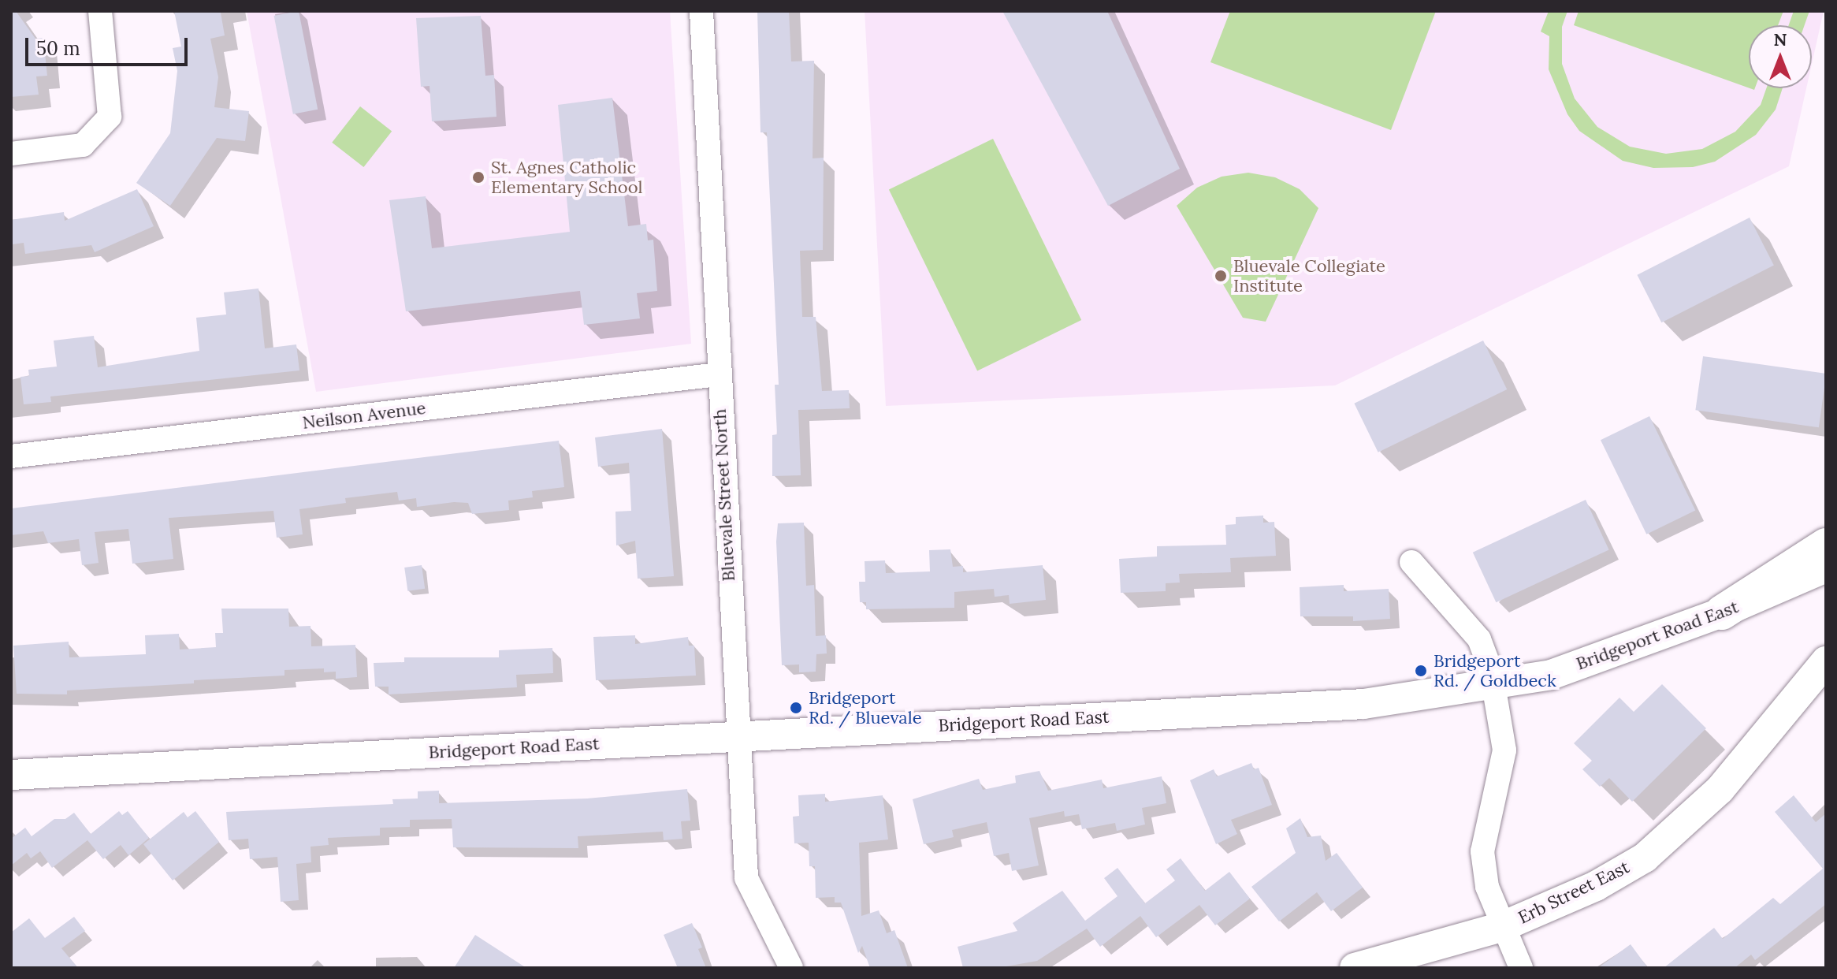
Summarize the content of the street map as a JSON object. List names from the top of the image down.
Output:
{
  "streets": {
    "main road": ["Bridgeport Road East", "Erb Street East"],
    "street": ["Neilson Avenue", "Bluevale Street North"]
  },
  "crossings": [
    ["Neilson Avenue", "Bluevale Street North"],
    ["Bluevale Street North", "Bridgeport Road East"]
  ],
  "places": [
    "St. Agnes Catholic Elementary School",
    "Bluevale Collegiate Institute",
    "Bridgeport Rd. / Goldbeck",
    "Bridgeport Rd. / Bluevale"
  ],
  "scale_bar": "50 m",
  "north": "top"
}
